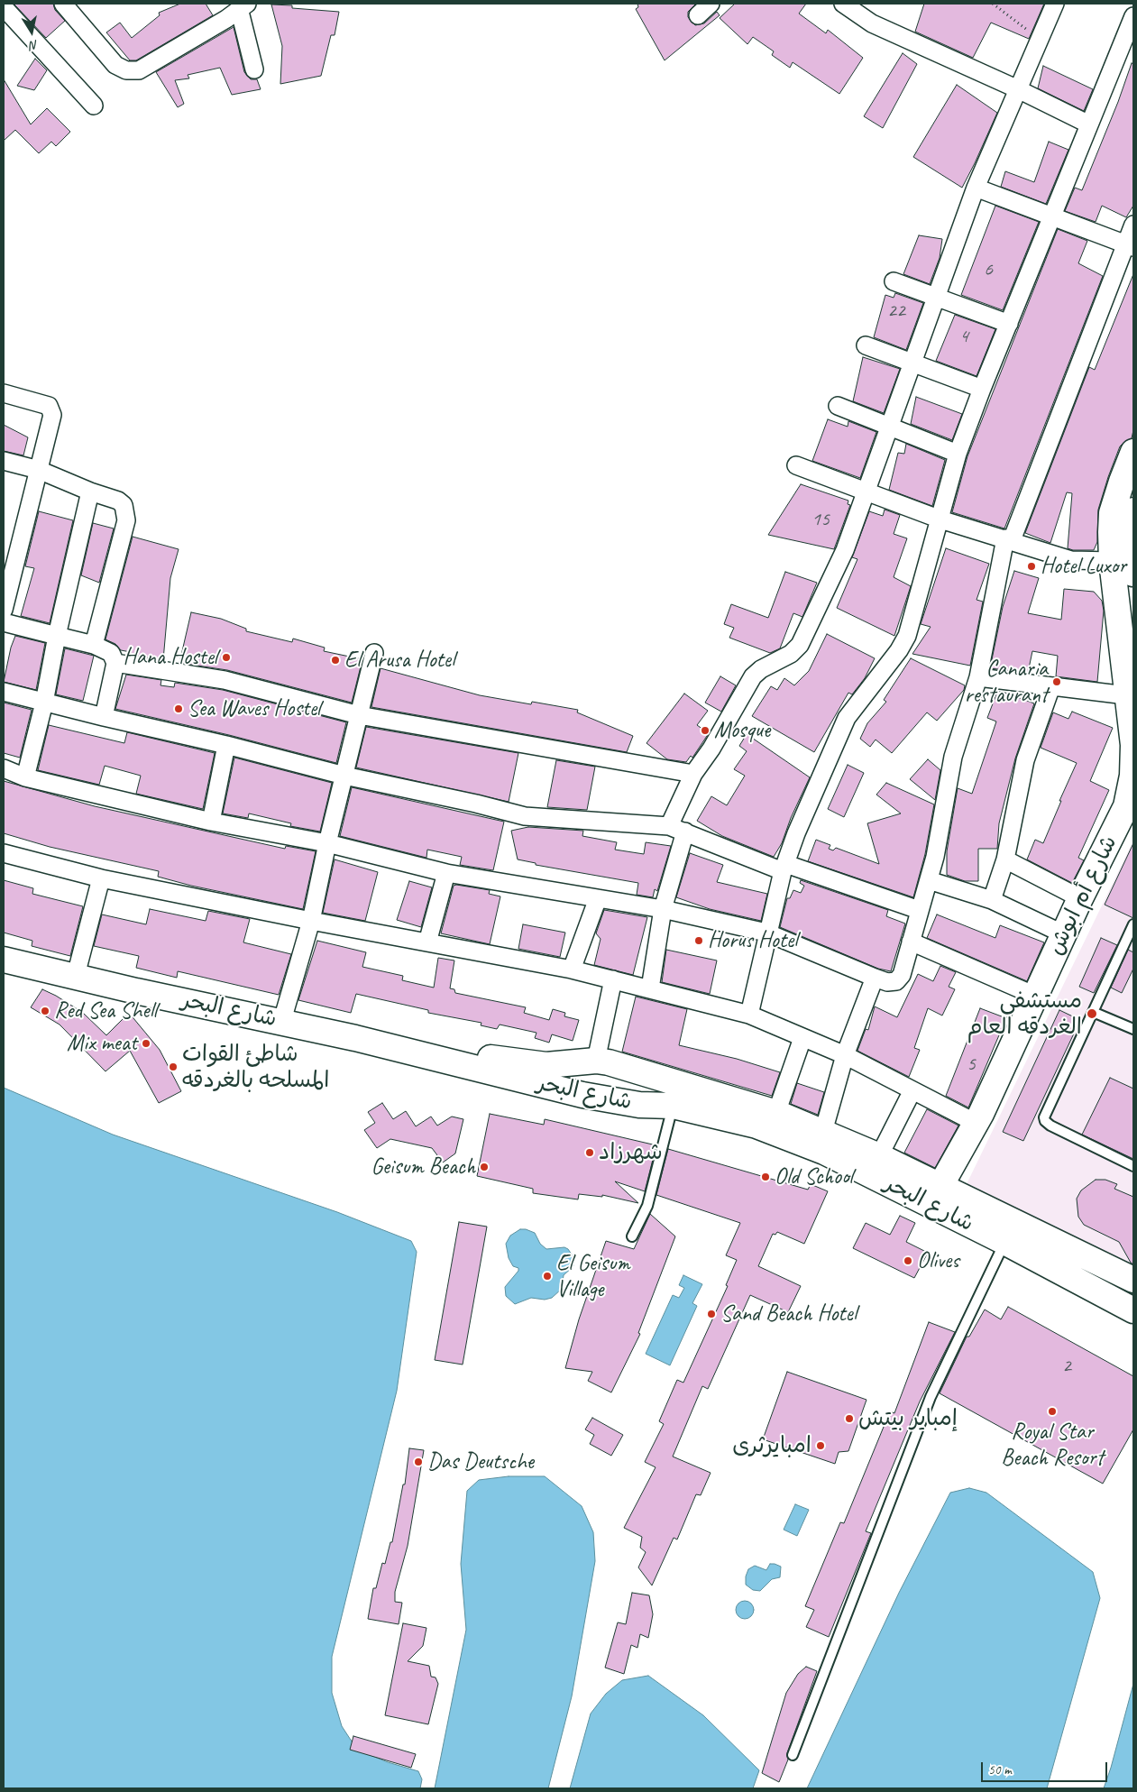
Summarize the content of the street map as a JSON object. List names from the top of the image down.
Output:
{
  "streets": {
    "main road": ["شارع أم ابوش", "شارع البحر"]
  },
  "crossings": [
    ["شارع أم ابوش", "شارع البحر"]
  ],
  "places": [
    "Hotel Luxor",
    "Hana Hostel",
    "El Arusa Hotel",
    "Canaria restaurant",
    "Sea Waves Hostel",
    "Mosque",
    "Horus Hotel",
    "Red Sea Shell",
    "مستشفي الغردقه العام",
    "Mix meat",
    "شاطئ القوات المسلحه بالغردقه",
    "شهرزاد",
    "Geisum Beach",
    "Old School",
    "Olives",
    "El Geisum Village",
    "Sand Beach Hotel",
    "Royal Star Beach Resort",
    "إمباير بيتش",
    "امبايرثرى",
    "Das Deutsche"
  ],
  "house_numbers": [
    "6",
    "22",
    "4",
    "15",
    "5",
    "2"
  ],
  "scale_bar": "50 m",
  "north": "bottom"
}
